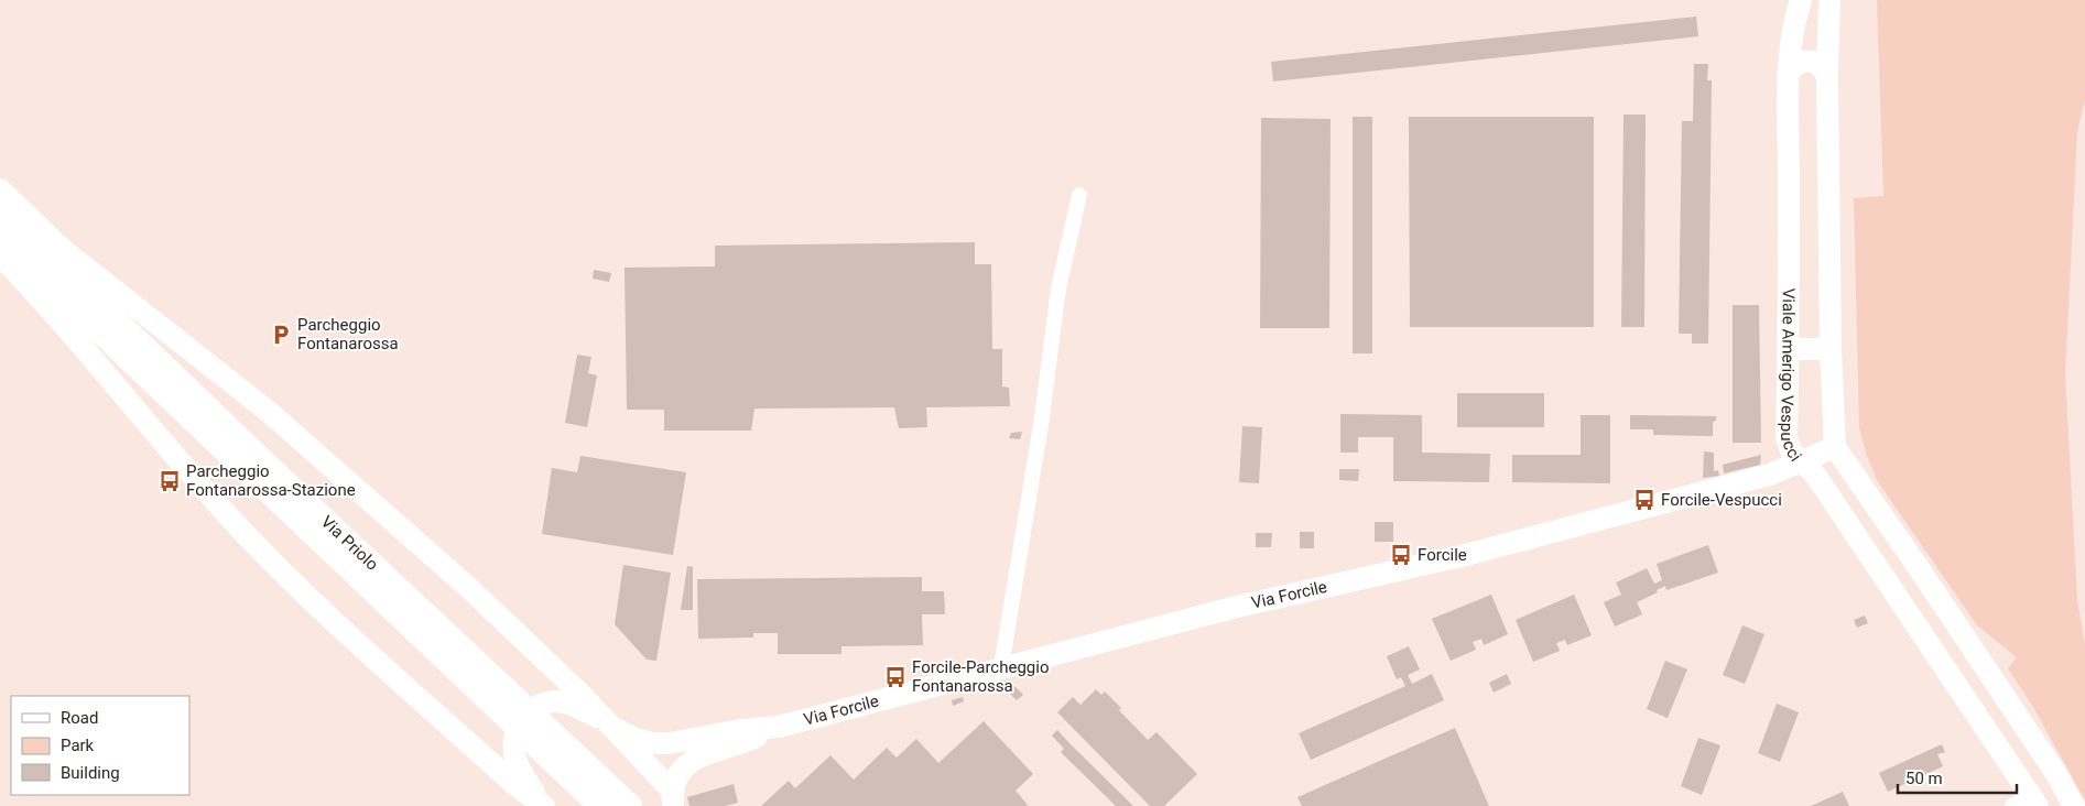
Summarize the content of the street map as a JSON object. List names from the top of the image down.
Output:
{
  "streets": {
    "main road": ["Via Priolo"],
    "street": ["Viale Amerigo Vespucci", "Via Forcile"]
  },
  "crossings": [
    ["Viale Amerigo Vespucci", "Via Forcile"]
  ],
  "places": {
    "parking": ["Parcheggio Fontanarossa"],
    "bus stop": [
      "Parcheggio Fontanarossa-Stazione",
      "Forcile-Vespucci",
      "Forcile",
      "Forcile-Parcheggio Fontanarossa"
    ]
  },
  "legend": ["Road", "Park", "Building"],
  "scale_bar": "50 m"
}
